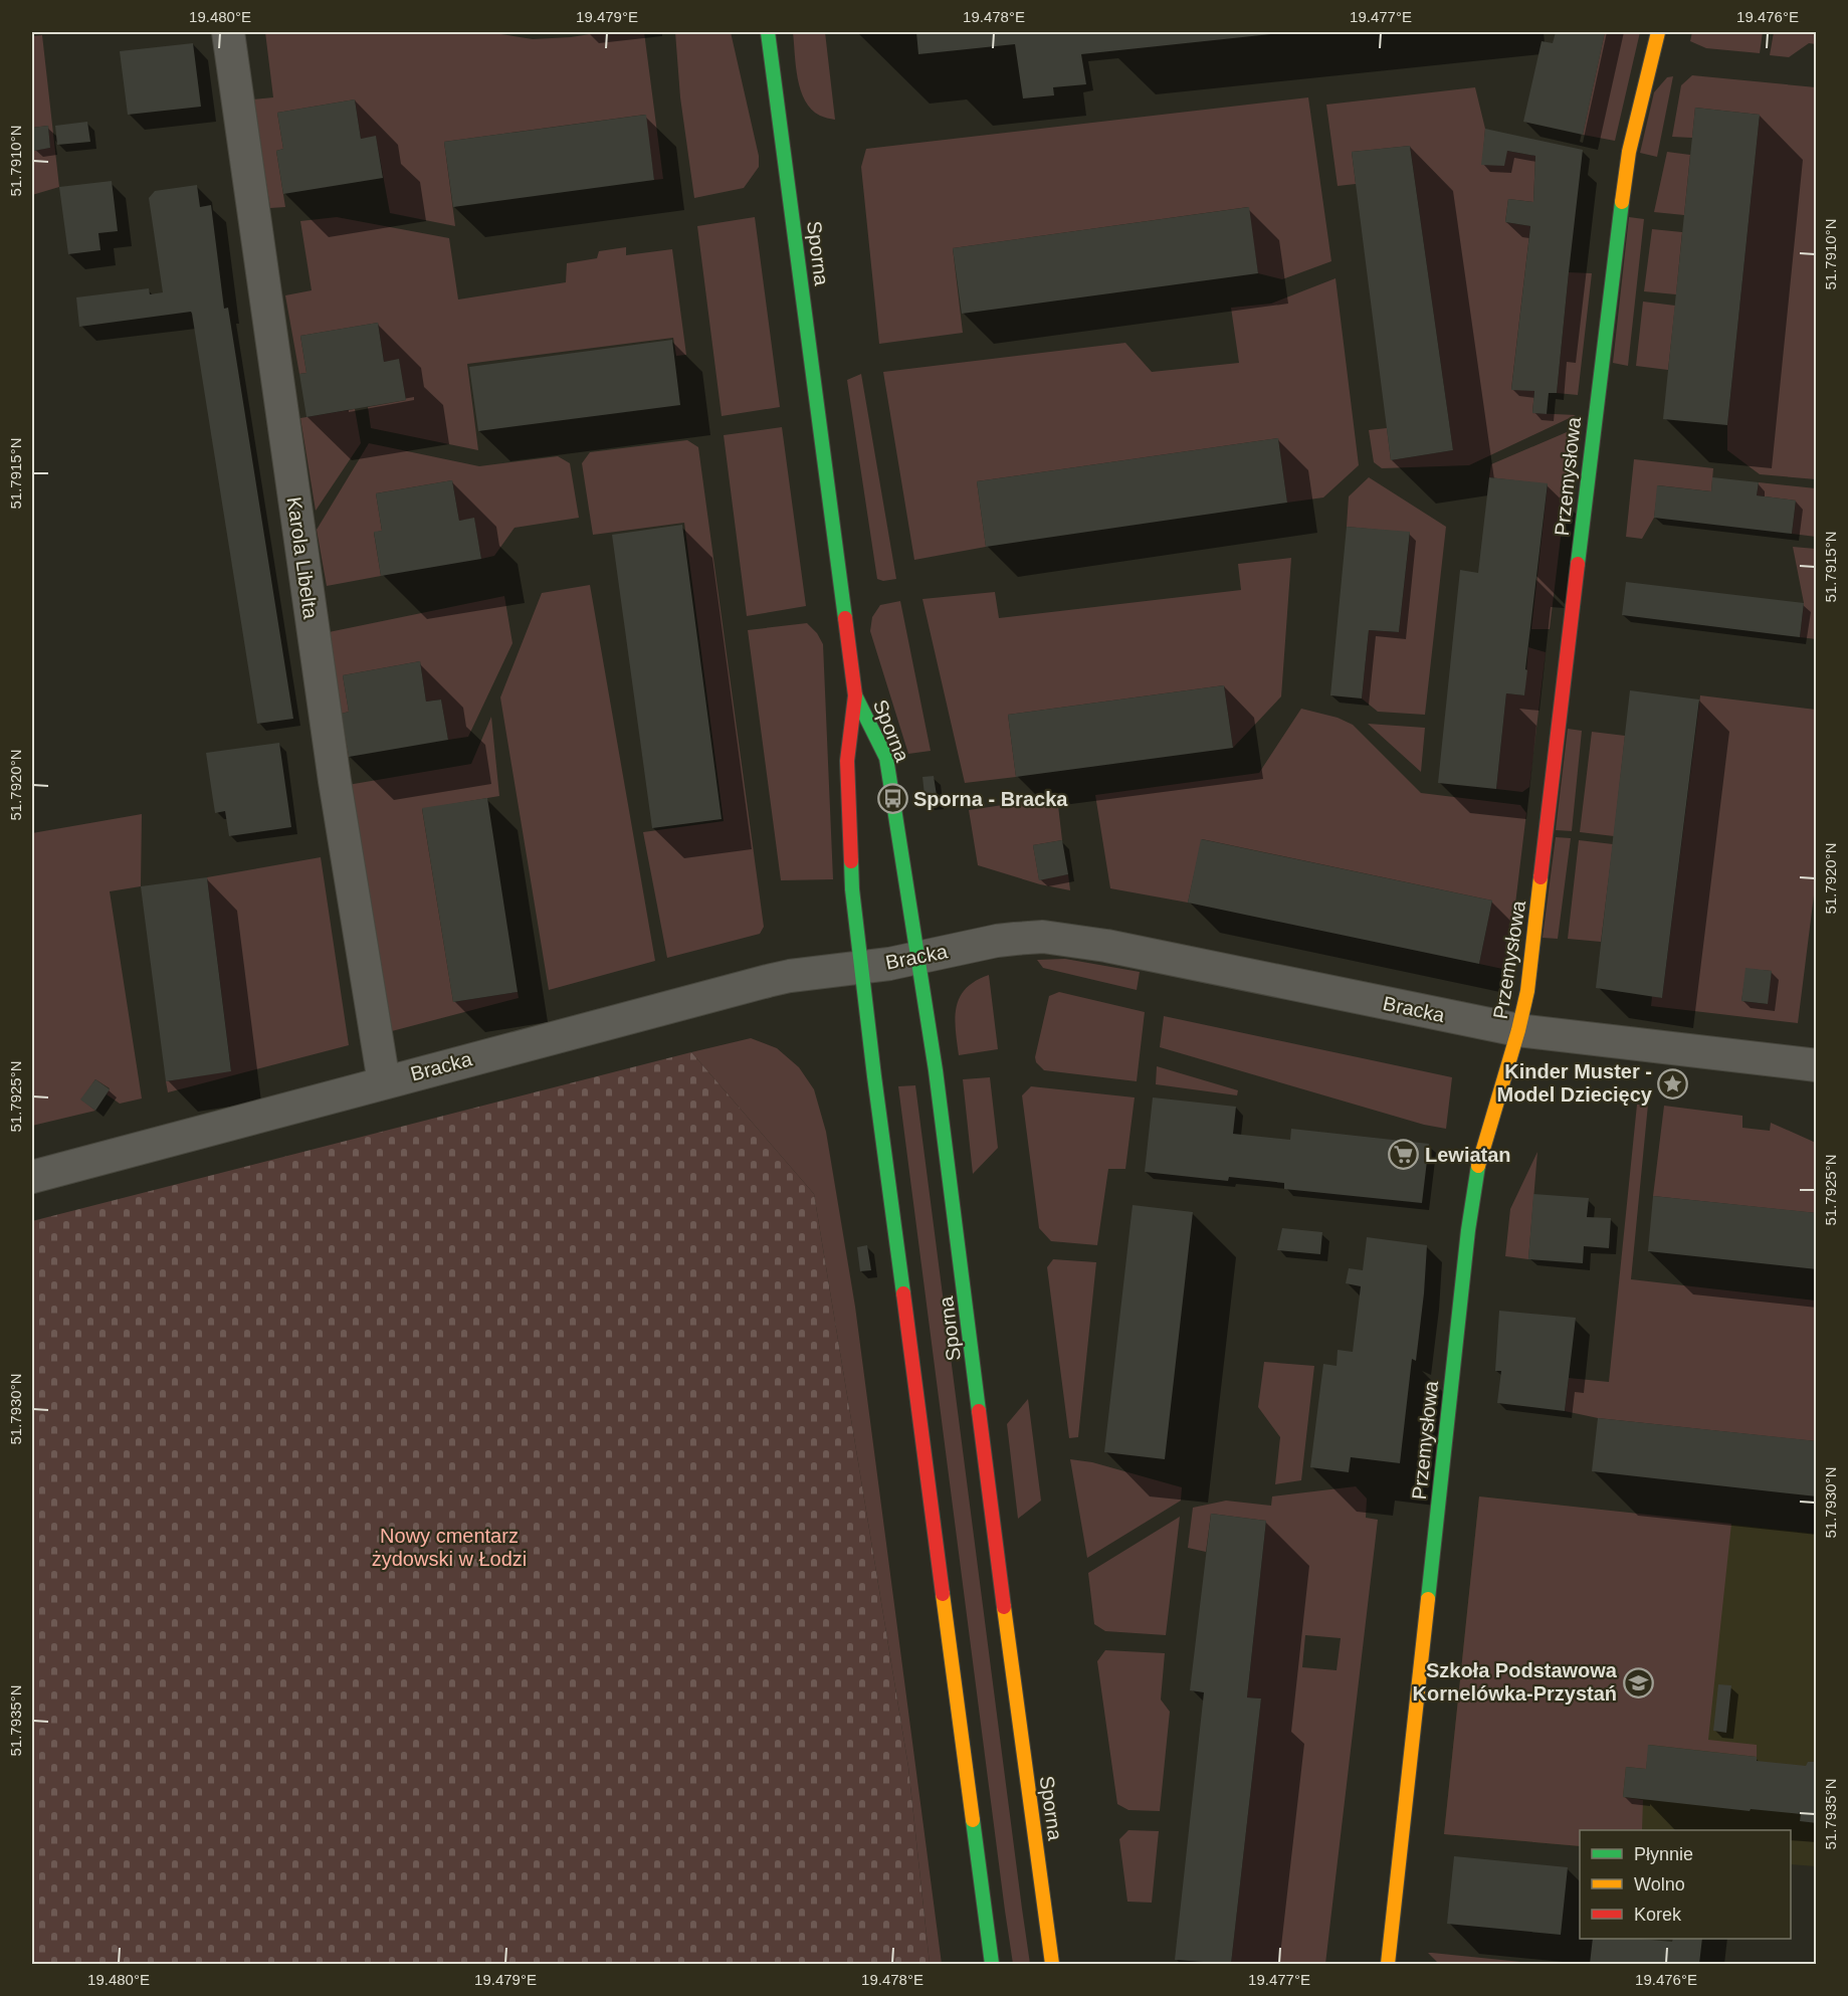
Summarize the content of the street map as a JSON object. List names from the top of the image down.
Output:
{
  "streets": {
    "street": [
      "Sporna",
      "Przemysłowa",
      "Karola Libelta",
      "Bracka"
    ]
  },
  "crossings": [
    ["Sporna", "Bracka"],
    ["Przemysłowa", "Bracka"],
    ["Karola Libelta", "Bracka"]
  ],
  "parks": ["Nowy cmentarz żydowski w Łodzi"],
  "places": {
    "bus stop": ["Sporna - Bracka"],
    "place": ["Kinder Muster - Model Dziecięcy"],
    "supermarket": ["Lewiatan"],
    "school or university": ["Szkoła Podstawowa Kornelówka-Przystań"]
  },
  "legend": ["Płynnie", "Wolno", "Korek"],
  "coordinates": [
    "19.480°E",
    "19.479°E",
    "19.478°E",
    "19.477°E",
    "19.476°E",
    "51.7910°N",
    "51.7915°N",
    "51.7920°N",
    "51.7925°N",
    "51.7930°N",
    "51.7935°N"
  ]
}
